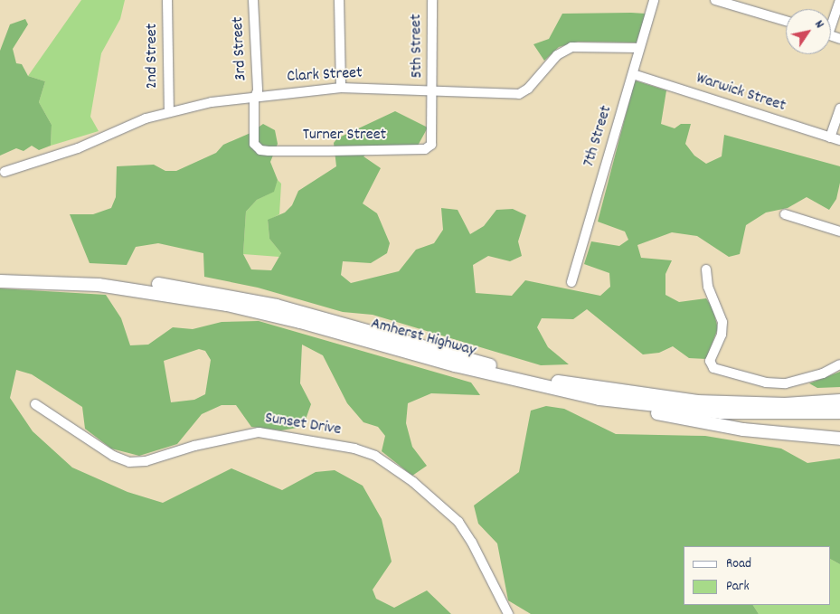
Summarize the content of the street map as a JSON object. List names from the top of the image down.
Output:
{
  "streets": {
    "highway": ["Amherst Highway"],
    "street": [
      "5th Street",
      "3rd Street",
      "2nd Street",
      "Clark Street",
      "Warwick Street",
      "Turner Street",
      "7th Street",
      "Sunset Drive"
    ]
  },
  "crossings": [
    ["5th Street", "Clark Street"],
    ["5th Street", "Turner Street"],
    ["3rd Street", "Clark Street"],
    ["3rd Street", "Turner Street"],
    ["2nd Street", "Clark Street"],
    ["Clark Street", "Turner Street"],
    ["Clark Street", "7th Street"],
    ["Warwick Street", "7th Street"]
  ],
  "legend": ["Road", "Park"],
  "north": "top right"
}
